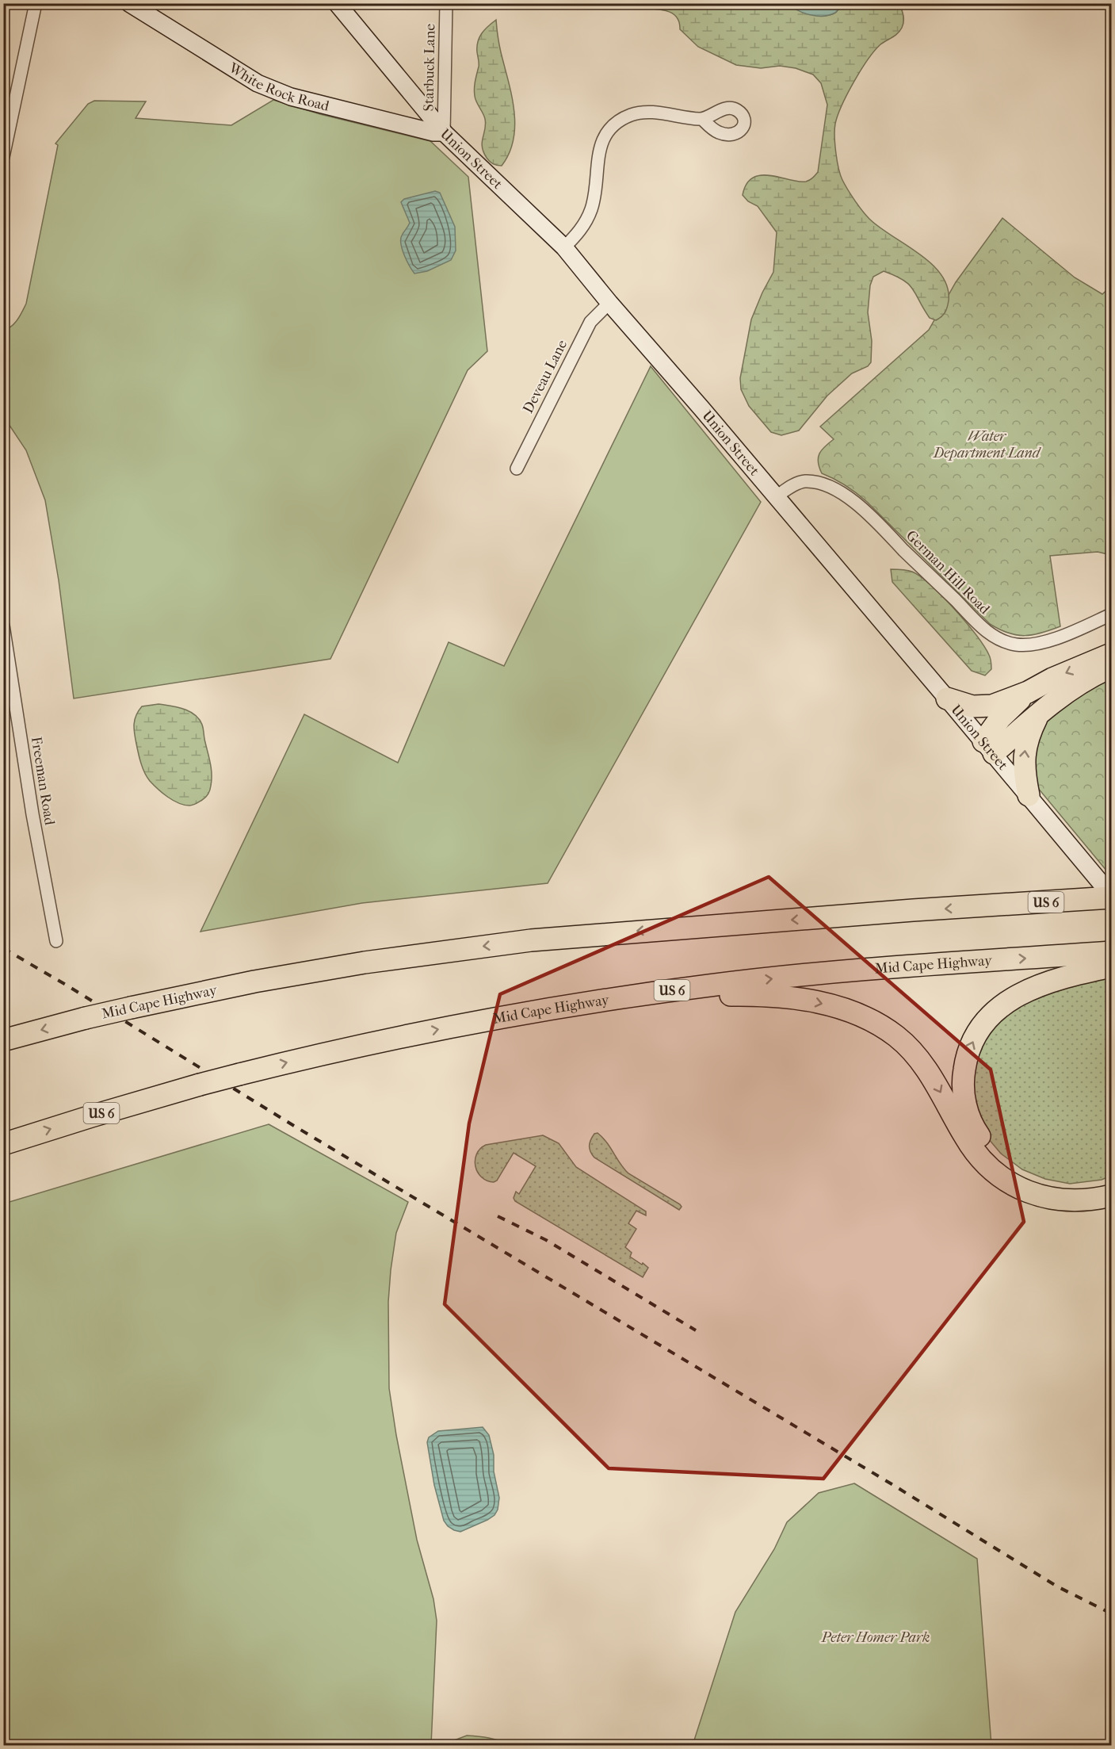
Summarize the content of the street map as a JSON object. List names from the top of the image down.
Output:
{
  "streets": {
    "highway": ["US 6", "Mid Cape Highway"],
    "main road": ["White Rock Road", "Union Street"],
    "street": [
      "Starbuck Lane",
      "Deveau Lane",
      "German Hill Road",
      "Freeman Road"
    ]
  },
  "crossings": [
    ["Starbuck Lane", "White Rock Road"],
    ["Starbuck Lane", "Union Street"],
    ["White Rock Road", "Union Street"],
    ["Union Street", "Deveau Lane"],
    ["Union Street", "German Hill Road"],
    ["Union Street", "Mid Cape Highway"]
  ],
  "parks": ["Water Department Land", "Peter Homer Park"]
}
